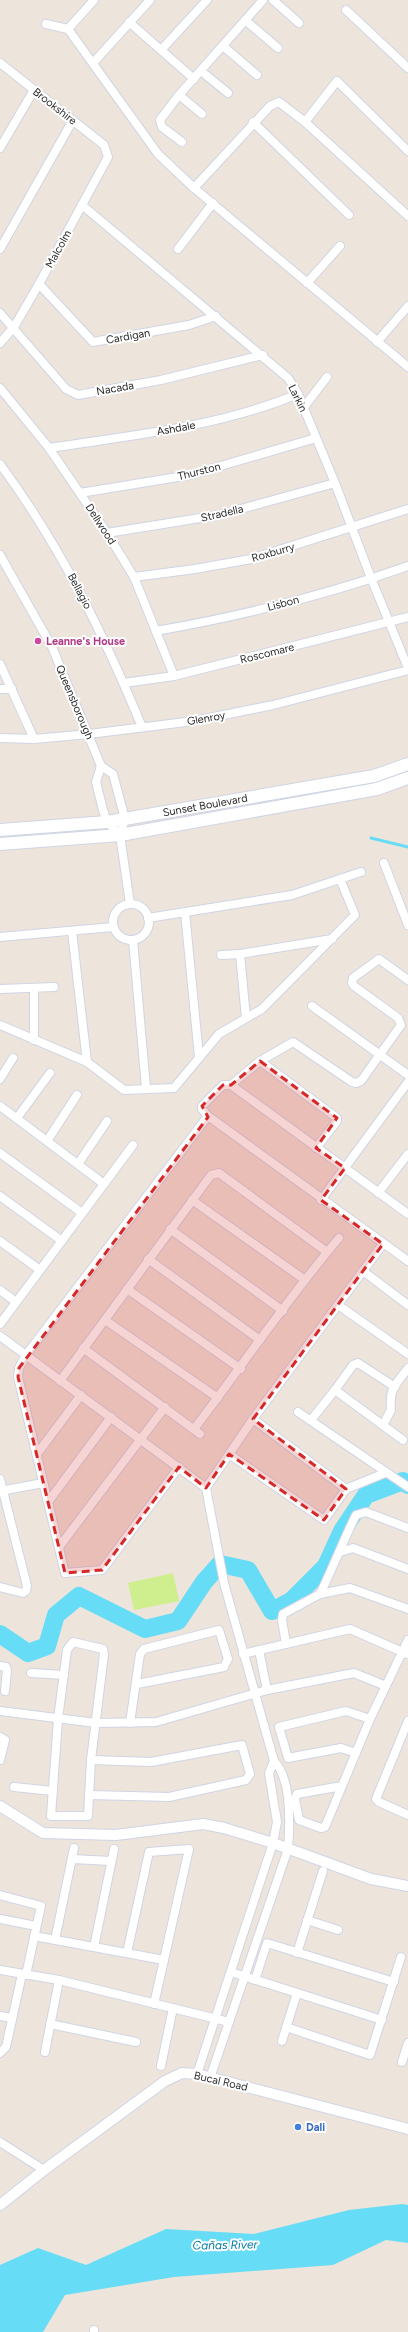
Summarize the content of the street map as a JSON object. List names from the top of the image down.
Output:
{
  "streets": {
    "main road": ["Sunset Boulevard"],
    "street": [
      "Brookshire",
      "Malcolm",
      "Cardigan",
      "Nacada",
      "Larkin",
      "Ashdale",
      "Thurston",
      "Stradella",
      "Dellwood",
      "Roxburry",
      "Bellagio",
      "Lisbon",
      "Roscomare",
      "Queensborough",
      "Glenroy",
      "Bucal Road"
    ]
  },
  "crossings": [
    ["Brookshire", "Malcolm"],
    ["Malcolm", "Cardigan"],
    ["Malcolm", "Nacada"],
    ["Malcolm", "Larkin"],
    ["Cardigan", "Larkin"],
    ["Nacada", "Larkin"],
    ["Larkin", "Ashdale"],
    ["Larkin", "Thurston"],
    ["Larkin", "Stradella"],
    ["Larkin", "Roxburry"],
    ["Larkin", "Lisbon"],
    ["Larkin", "Roscomare"],
    ["Larkin", "Glenroy"],
    ["Ashdale", "Dellwood"],
    ["Thurston", "Dellwood"],
    ["Stradella", "Dellwood"],
    ["Dellwood", "Roxburry"],
    ["Dellwood", "Lisbon"],
    ["Dellwood", "Roscomare"],
    ["Bellagio", "Roscomare"],
    ["Bellagio", "Glenroy"],
    ["Queensborough", "Glenroy"]
  ],
  "water": ["Cañas River"],
  "places": ["Leanne's House", "Dali"]
}
